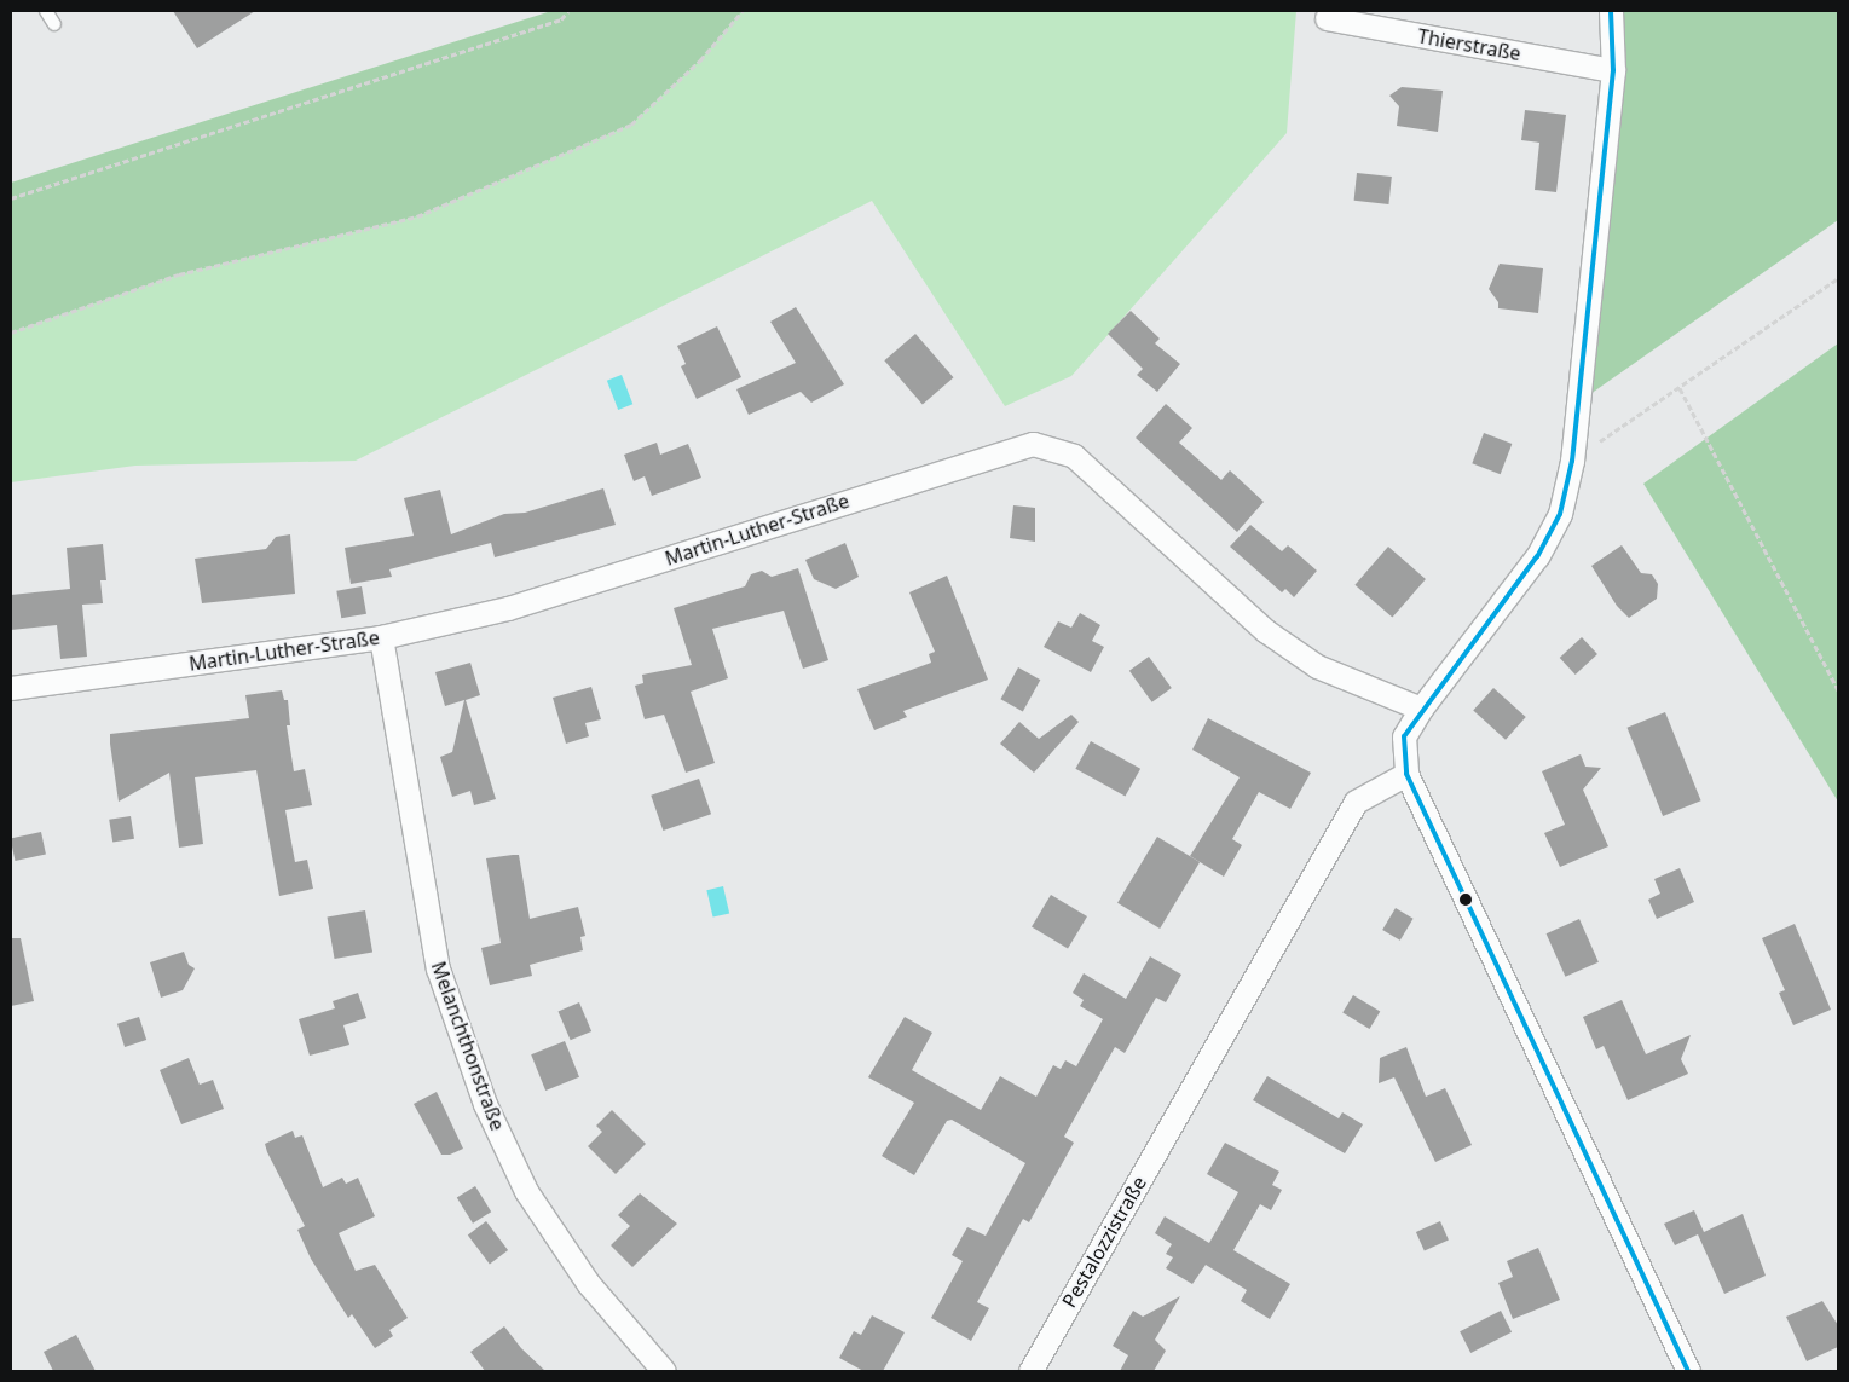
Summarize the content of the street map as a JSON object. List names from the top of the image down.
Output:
{
  "streets": {
    "street": [
      "Thierstraße",
      "Martin-Luther-Straße",
      "Melanchthonstraße",
      "Pestalozzistraße"
    ]
  },
  "crossings": [
    ["Martin-Luther-Straße", "Melanchthonstraße"]
  ]
}
